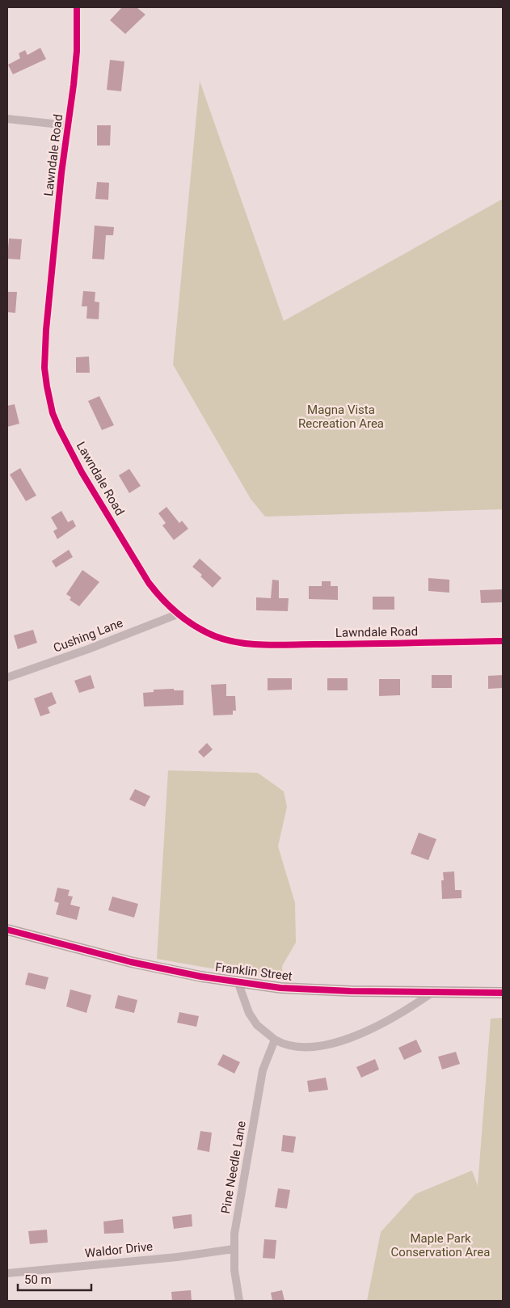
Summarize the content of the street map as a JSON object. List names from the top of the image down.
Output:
{
  "streets": {
    "street": [
      "Lawndale Road",
      "Cushing Lane",
      "Franklin Street",
      "Pine Needle Lane",
      "Waldor Drive"
    ]
  },
  "crossings": [
    ["Lawndale Road", "Cushing Lane"],
    ["Pine Needle Lane", "Waldor Drive"]
  ],
  "parks": ["Magna Vista Recreation Area", "Maple Park Conservation Area"],
  "scale_bar": "50 m"
}
